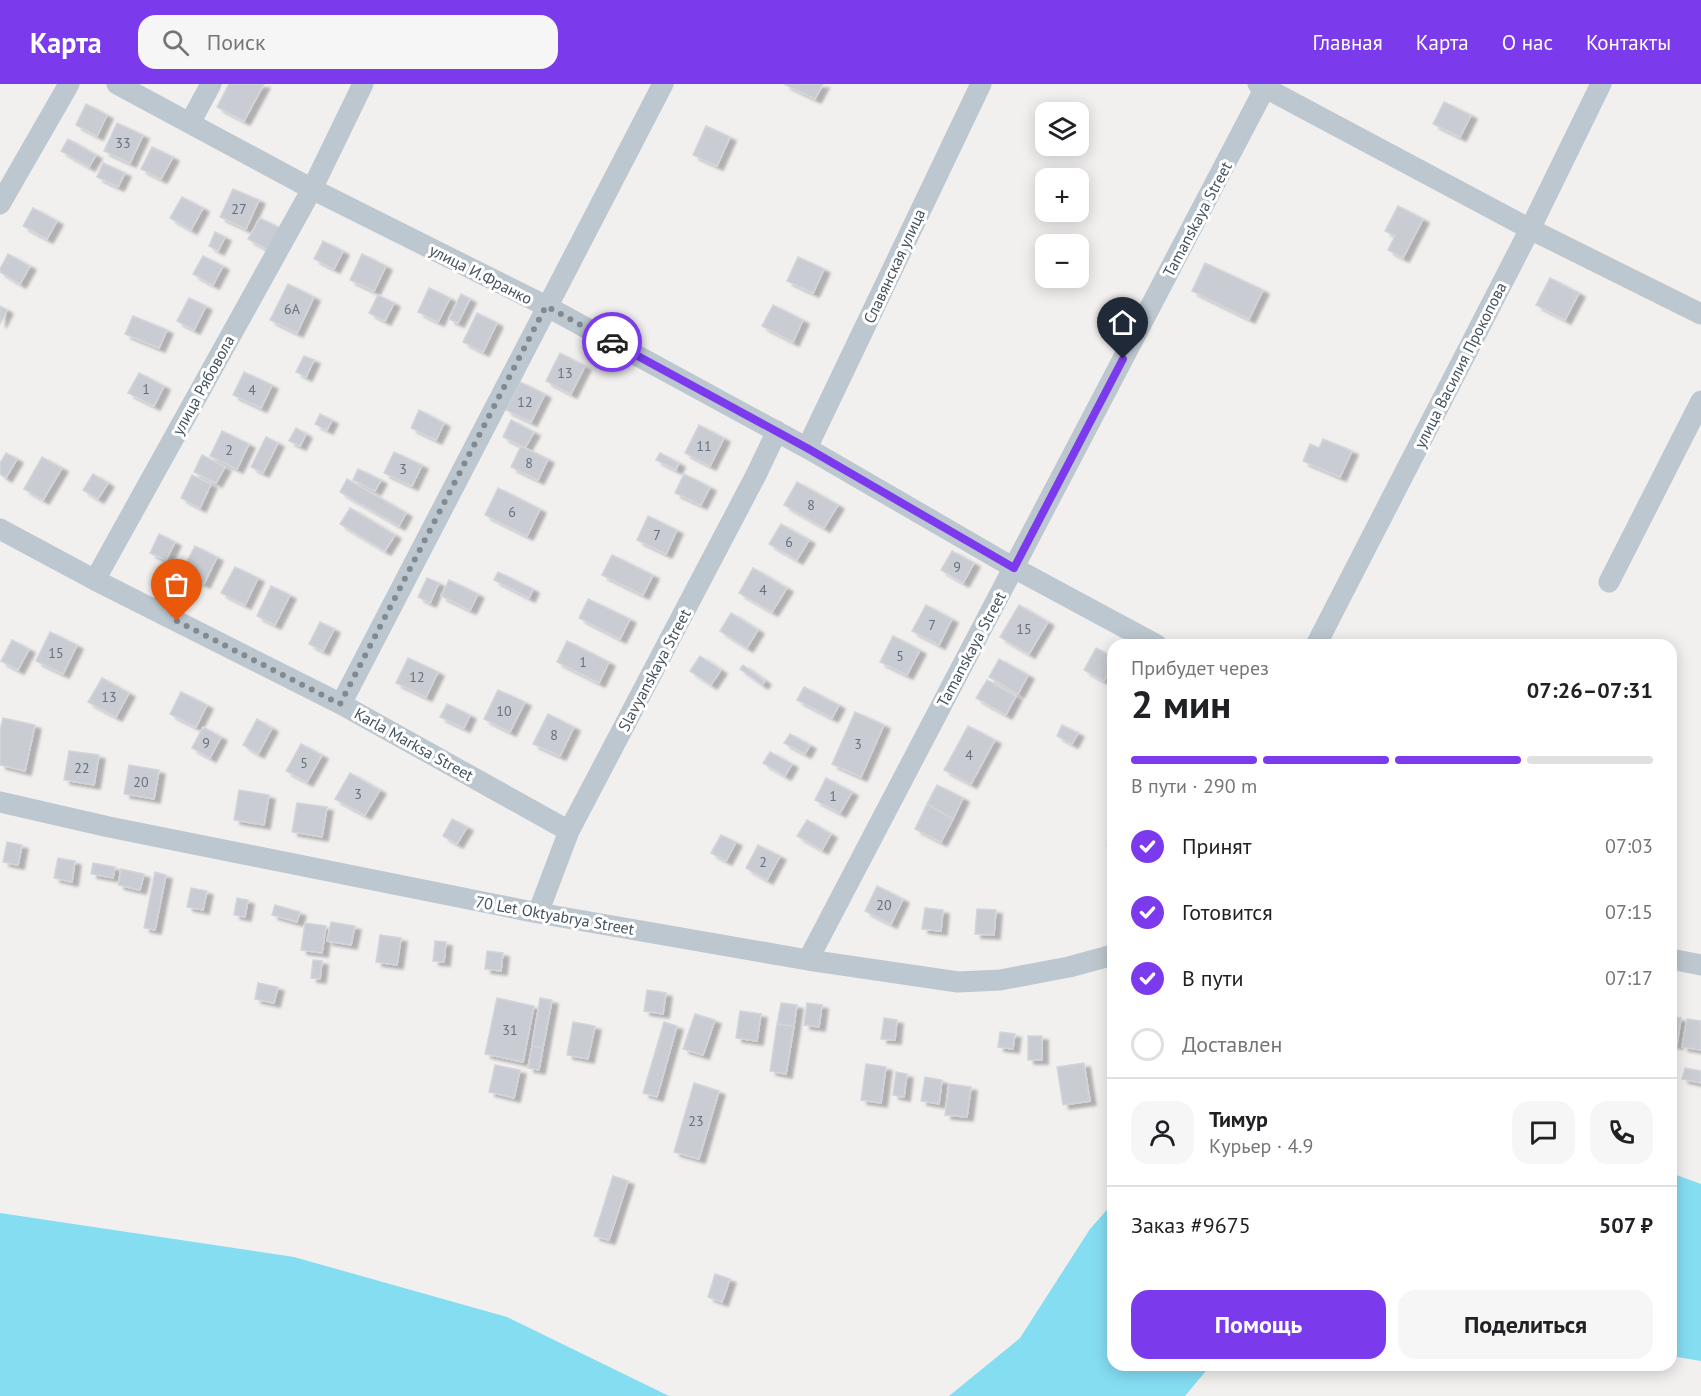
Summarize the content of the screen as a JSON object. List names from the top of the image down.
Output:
{
  "streets": {
    "street": [
      "Tamanskaya Street",
      "Славянская улица",
      "улица И.Франко",
      "улица Василия Прокопова",
      "улица Рябовола",
      "Slavyanskaya Street",
      "Karla Marksa Street",
      "70 Let Oktyabrya Street"
    ]
  },
  "crossings": [
    ["Tamanskaya Street", "улица И.Франко"],
    ["Tamanskaya Street", "70 Let Oktyabrya Street"],
    ["Славянская улица", "улица И.Франко"],
    ["улица И.Франко", "улица Рябовола"],
    ["улица И.Франко", "Slavyanskaya Street"],
    ["улица Рябовола", "Karla Marksa Street"],
    ["Slavyanskaya Street", "Karla Marksa Street"],
    ["Slavyanskaya Street", "70 Let Oktyabrya Street"]
  ],
  "house_numbers": [
    "33",
    "27",
    "6А",
    "13",
    "1",
    "4",
    "12",
    "11",
    "2",
    "8",
    "3",
    "8",
    "6",
    "7",
    "6",
    "9",
    "4",
    "7",
    "15",
    "15",
    "5",
    "1",
    "12",
    "13",
    "10",
    "8",
    "9",
    "3",
    "4",
    "5",
    "22",
    "20",
    "3",
    "1",
    "2",
    "20",
    "31",
    "23"
  ],
  "page": {
    "header": "Карта",
    "search": "Поиск",
    "nav": [
      "Главная",
      "Карта",
      "О нас",
      "Контакты"
    ],
    "map_buttons": ["+", "−"],
    "heading": ["2 мин", "Прибудет через", "07:26–07:31"],
    "panel": [
      "Тимур",
      "Курьер · 4.9",
      "Заказ #9675",
      "507 ₽"
    ],
    "bar": "В пути · 290 m",
    "list": [
      ["Принят", "07:03"],
      ["Готовится", "07:15"],
      ["В пути", "07:17"],
      "Доставлен"
    ],
    "buttons": ["Помощь", "Поделиться"]
  }
}
